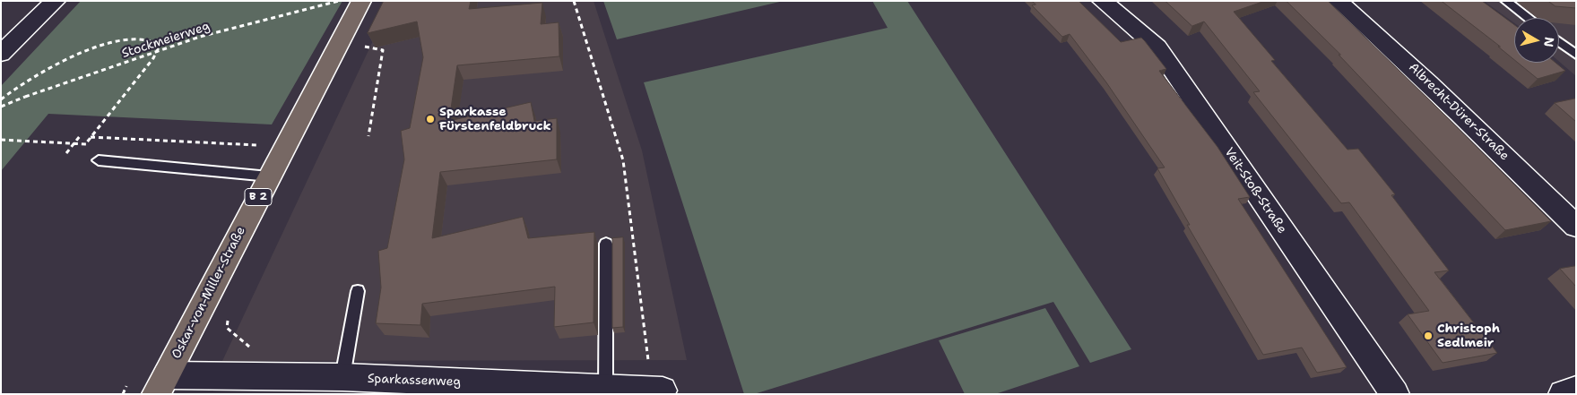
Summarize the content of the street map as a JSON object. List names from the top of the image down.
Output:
{
  "streets": {
    "main road": ["B 2", "Oskar-von-Miller-Straße"],
    "street": ["Albrecht-Dürer-Straße", "Veit-Stoß-Straße", "Sparkassenweg"],
    "path": ["Stockmeierweg"]
  },
  "crossings": [
    ["Oskar-von-Miller-Straße", "Sparkassenweg"]
  ],
  "places": ["Sparkasse Fürstenfeldbruck", "Christoph Sedlmeir"],
  "north": "right"
}
